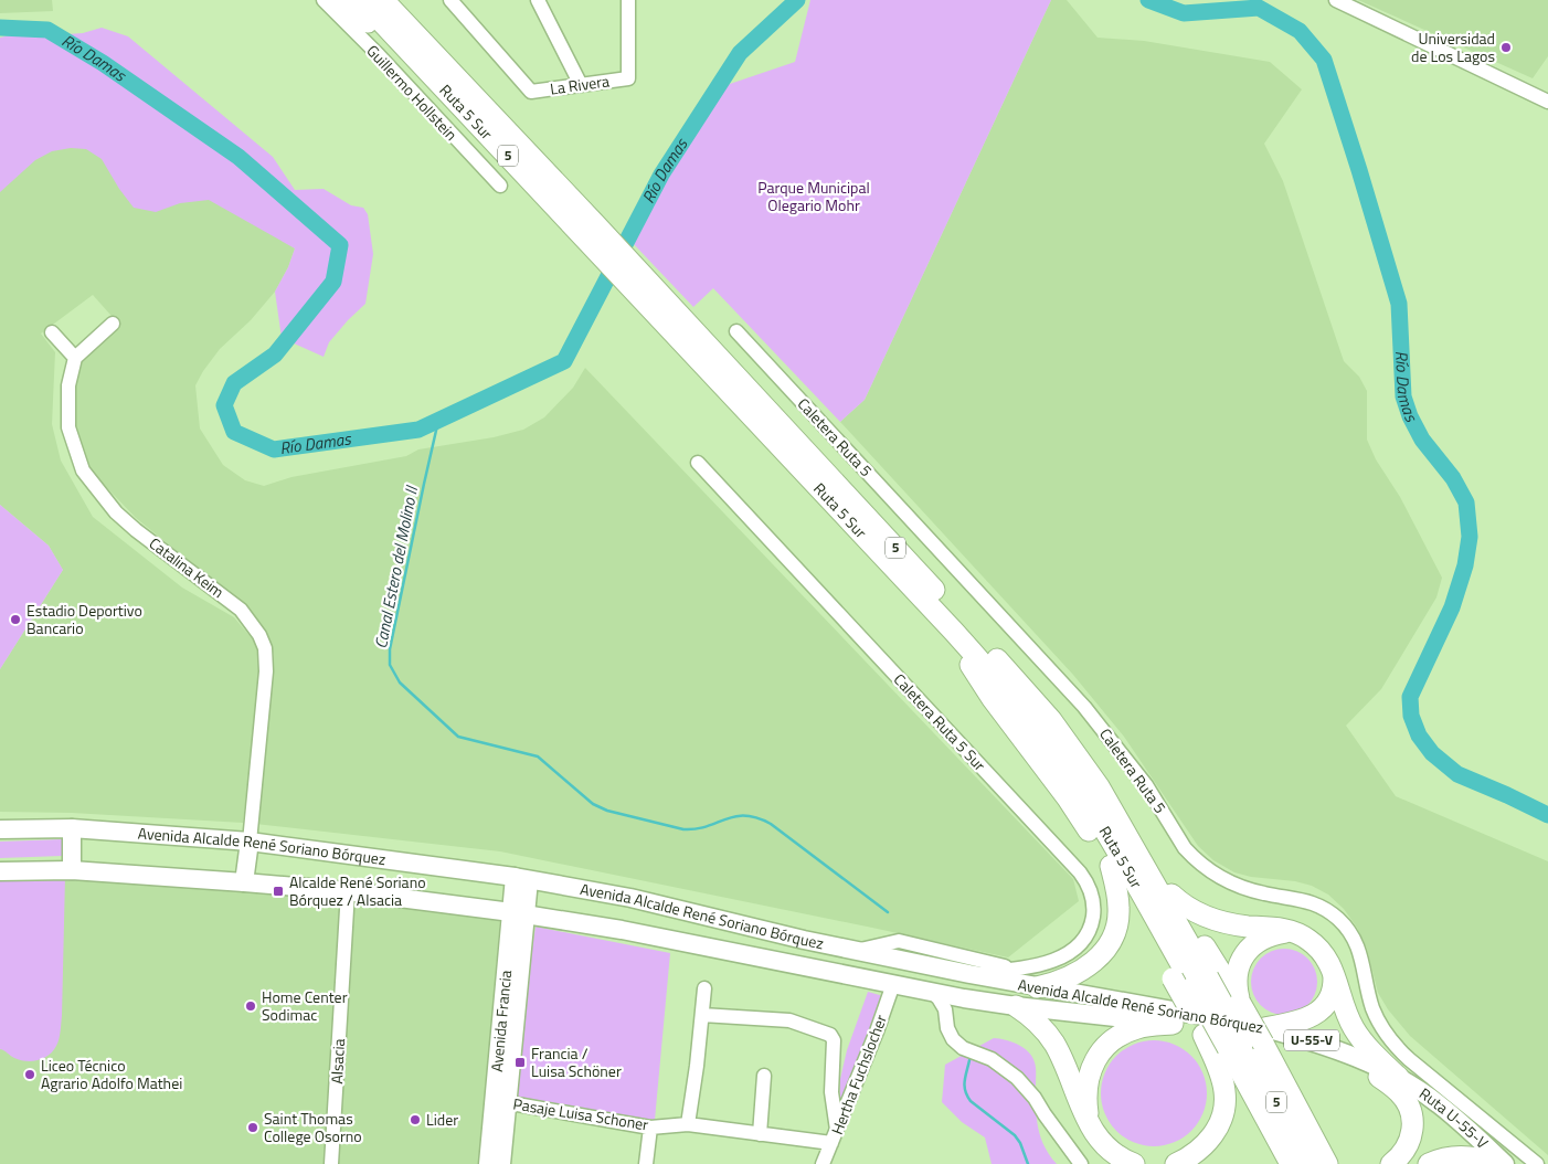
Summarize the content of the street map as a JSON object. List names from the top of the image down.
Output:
{
  "streets": {
    "highway": ["Ruta 5 Sur", "5"],
    "main road": [
      "Avenida Alcalde René Soriano Bórquez",
      "Avenida Francia",
      "U-55-V",
      "Ruta U-55-V"
    ],
    "street": [
      "La Rivera",
      "Guillermo Hollstein",
      "Caletera Ruta 5",
      "Catalina Keim",
      "Caletera Ruta 5 Sur",
      "Alsacia",
      "Hertha Fuchslocher",
      "Pasaje Luisa Schoner"
    ]
  },
  "crossings": [
    ["Ruta 5 Sur", "Avenida Alcalde René Soriano Bórquez"],
    ["Catalina Keim", "Avenida Alcalde René Soriano Bórquez"],
    ["Caletera Ruta 5 Sur", "Avenida Alcalde René Soriano Bórquez"],
    ["Avenida Alcalde René Soriano Bórquez", "Avenida Francia"],
    ["Avenida Alcalde René Soriano Bórquez", "Alsacia"],
    ["Avenida Alcalde René Soriano Bórquez", "Hertha Fuchslocher"],
    ["Avenida Alcalde René Soriano Bórquez", "Ruta U-55-V"],
    ["Avenida Francia", "Pasaje Luisa Schoner"],
    ["Hertha Fuchslocher", "Pasaje Luisa Schoner"]
  ],
  "water": ["Río Damas", "Canal Estero del Molino II"],
  "parks": ["Parque Municipal Olegario Mohr"],
  "places": {
    "other": [
      "Universidad de Los Lagos",
      "Estadio Deportivo Bancario",
      "Home Center Sodimac",
      "Liceo Técnico Agrario Adolfo Mathei",
      "Lider",
      "Saint Thomas College Osorno"
    ],
    "transit": ["Alcalde René Soriano Bórquez / Alsacia", "Francia / Luisa Schöner"]
  }
}
